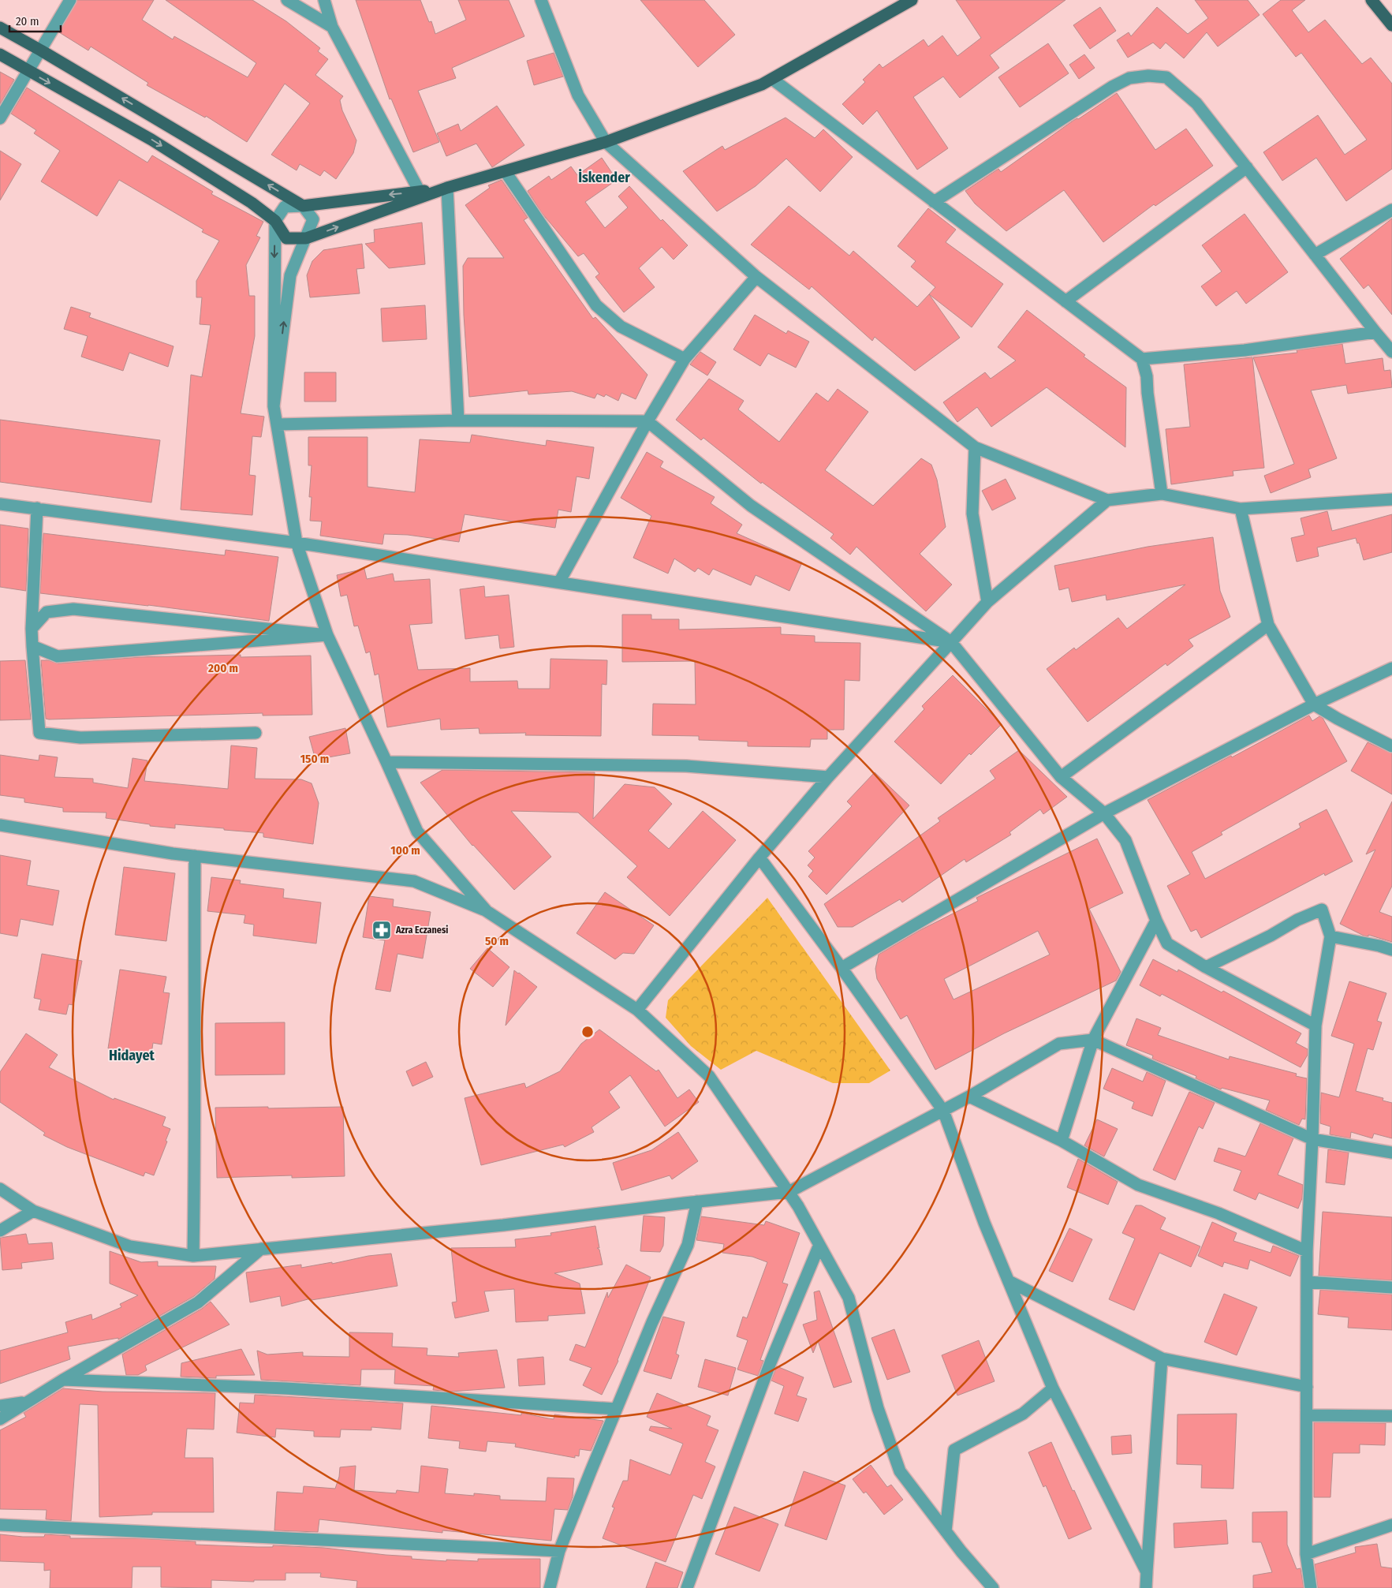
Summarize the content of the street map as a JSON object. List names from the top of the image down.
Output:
{
  "districts": ["İskender", "Hidayet"],
  "places": {
    "pharmacy": ["Azra Eczanesi"]
  },
  "scale_bar": "20 m",
  "rings": [
    "200 m",
    "150 m",
    "100 m",
    "50 m"
  ]
}
